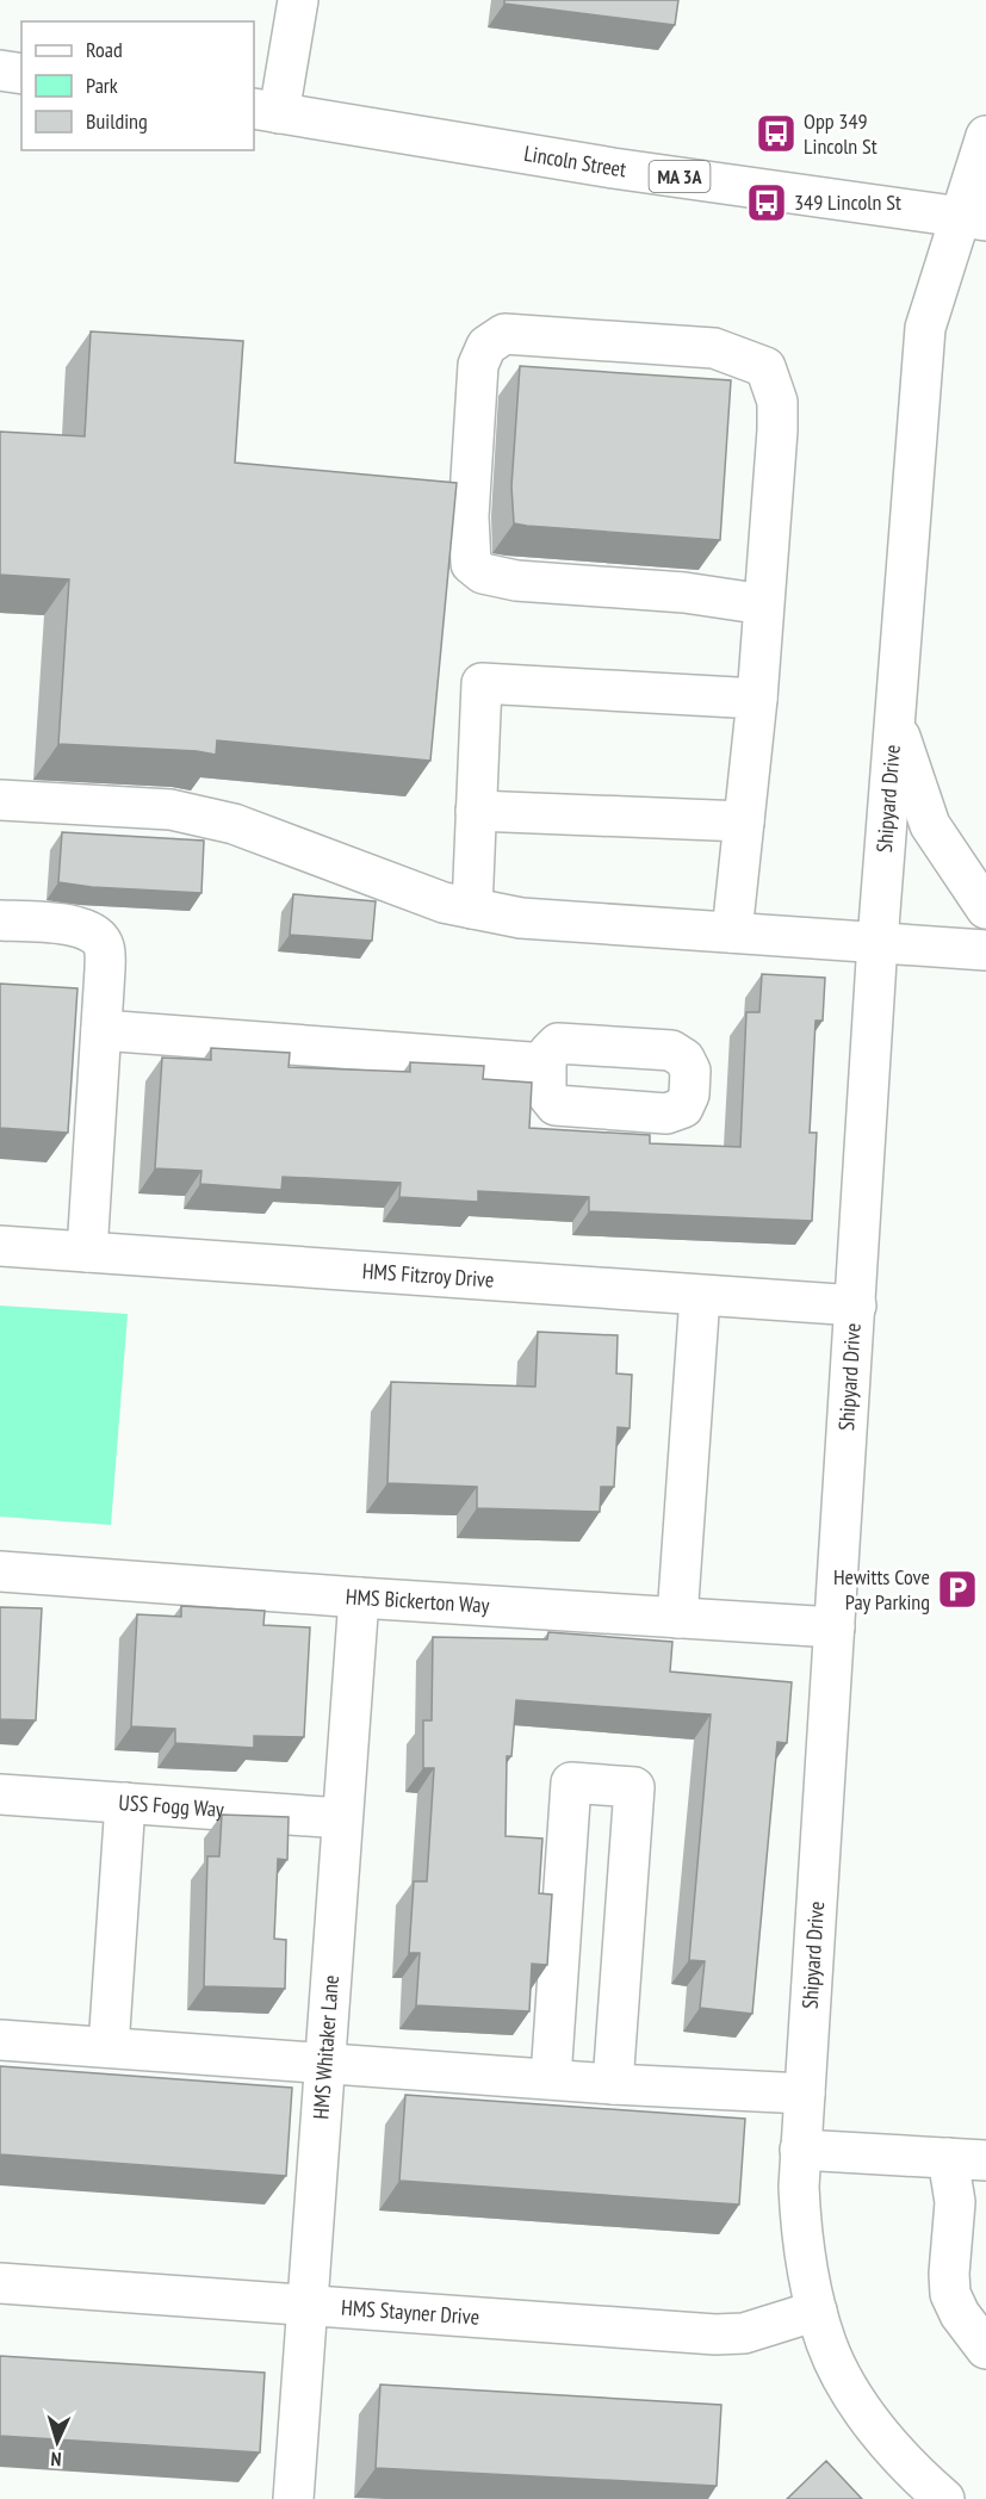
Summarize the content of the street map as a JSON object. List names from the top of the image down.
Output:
{
  "streets": {
    "street": [
      "Lincoln Street",
      "MA 3A",
      "Shipyard Drive",
      "HMS Fitzroy Drive",
      "HMS Bickerton Way",
      "USS Fogg Way",
      "HMS Whitaker Lane",
      "HMS Stayner Drive"
    ]
  },
  "crossings": [
    ["Lincoln Street", "Shipyard Drive"],
    ["Shipyard Drive", "HMS Fitzroy Drive"],
    ["Shipyard Drive", "HMS Bickerton Way"],
    ["Shipyard Drive", "HMS Stayner Drive"],
    ["HMS Bickerton Way", "HMS Whitaker Lane"],
    ["USS Fogg Way", "HMS Whitaker Lane"],
    ["HMS Whitaker Lane", "HMS Stayner Drive"]
  ],
  "places": {
    "bus stop": ["Opp 349 Lincoln St", "349 Lincoln St"],
    "parking": ["Hewitts Cove Pay Parking"]
  },
  "legend": ["Road", "Park", "Building"],
  "north": "bottom"
}
